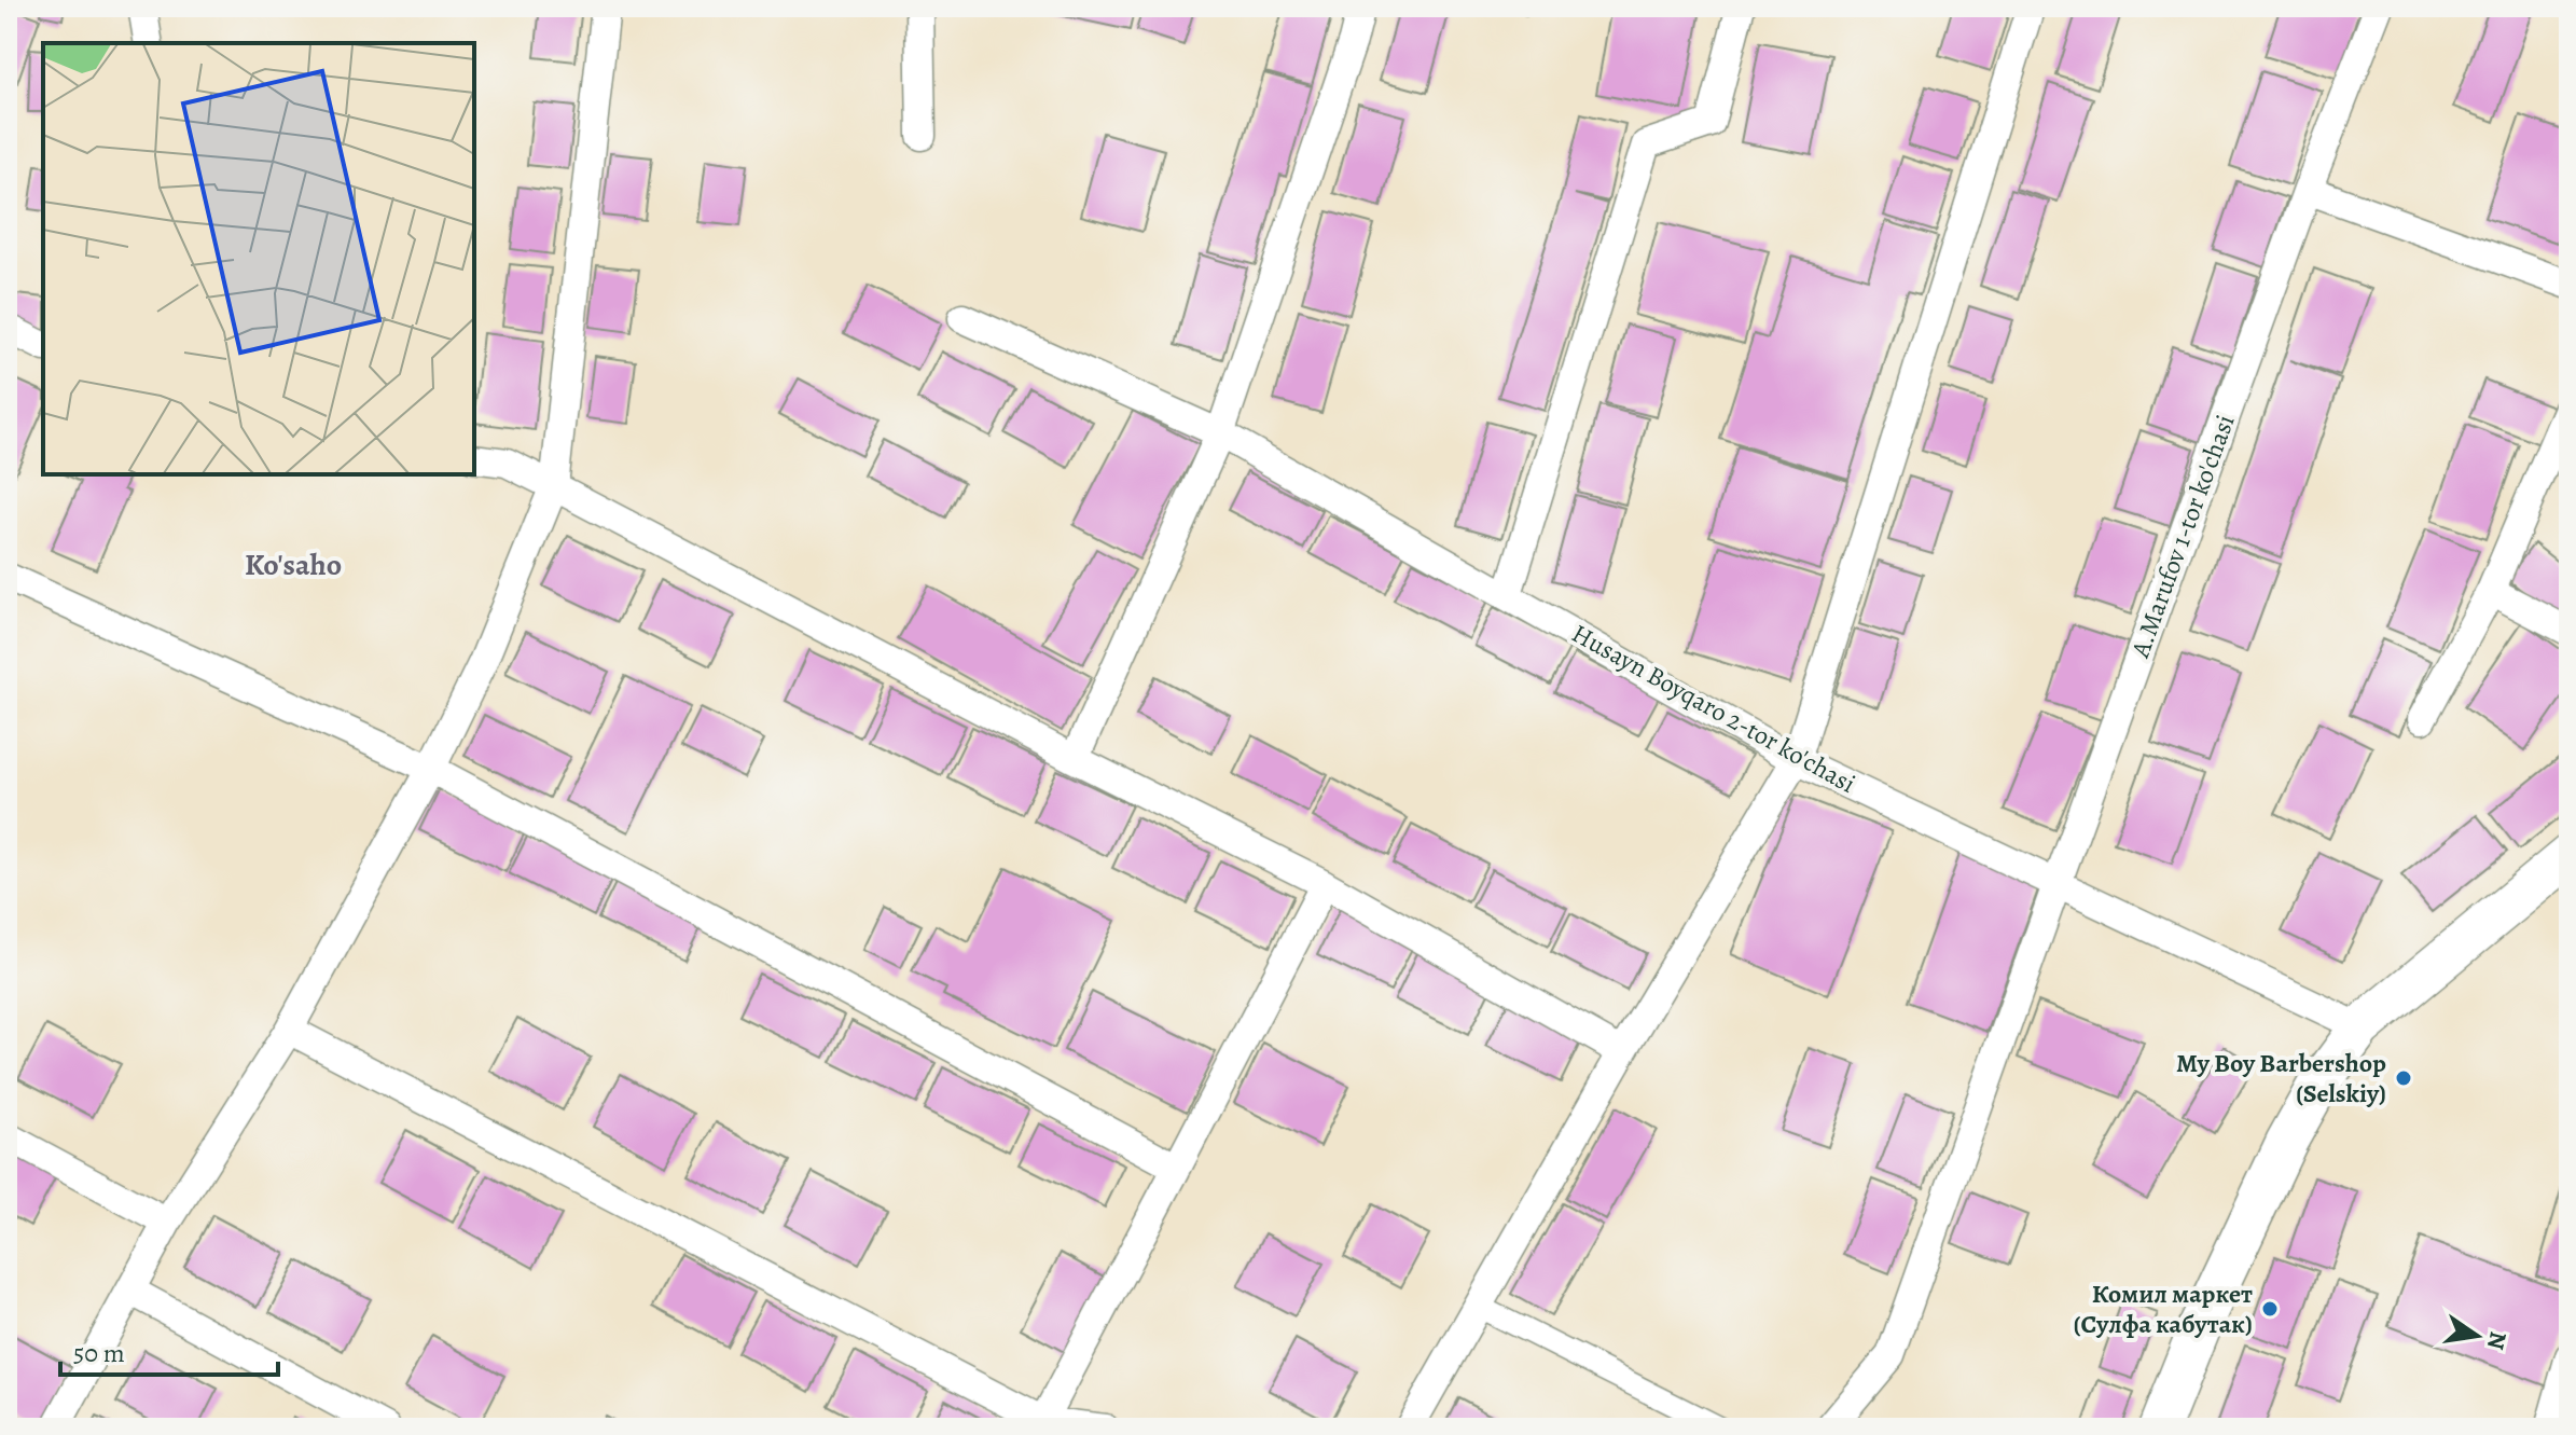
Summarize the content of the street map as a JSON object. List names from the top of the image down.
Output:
{
  "streets": {
    "street": ["A.Marufov 1-tor ko'chasi", "Husayn Boyqaro 2-tor ko'chasi"]
  },
  "crossings": [
    ["A.Marufov 1-tor ko'chasi", "Husayn Boyqaro 2-tor ko'chasi"]
  ],
  "districts": ["Ko'saho"],
  "places": ["My Boy Barbershop (Selskiy)", "Комил маркет (Сулфа кабутак)"],
  "scale_bar": "50 m",
  "north": "right"
}
